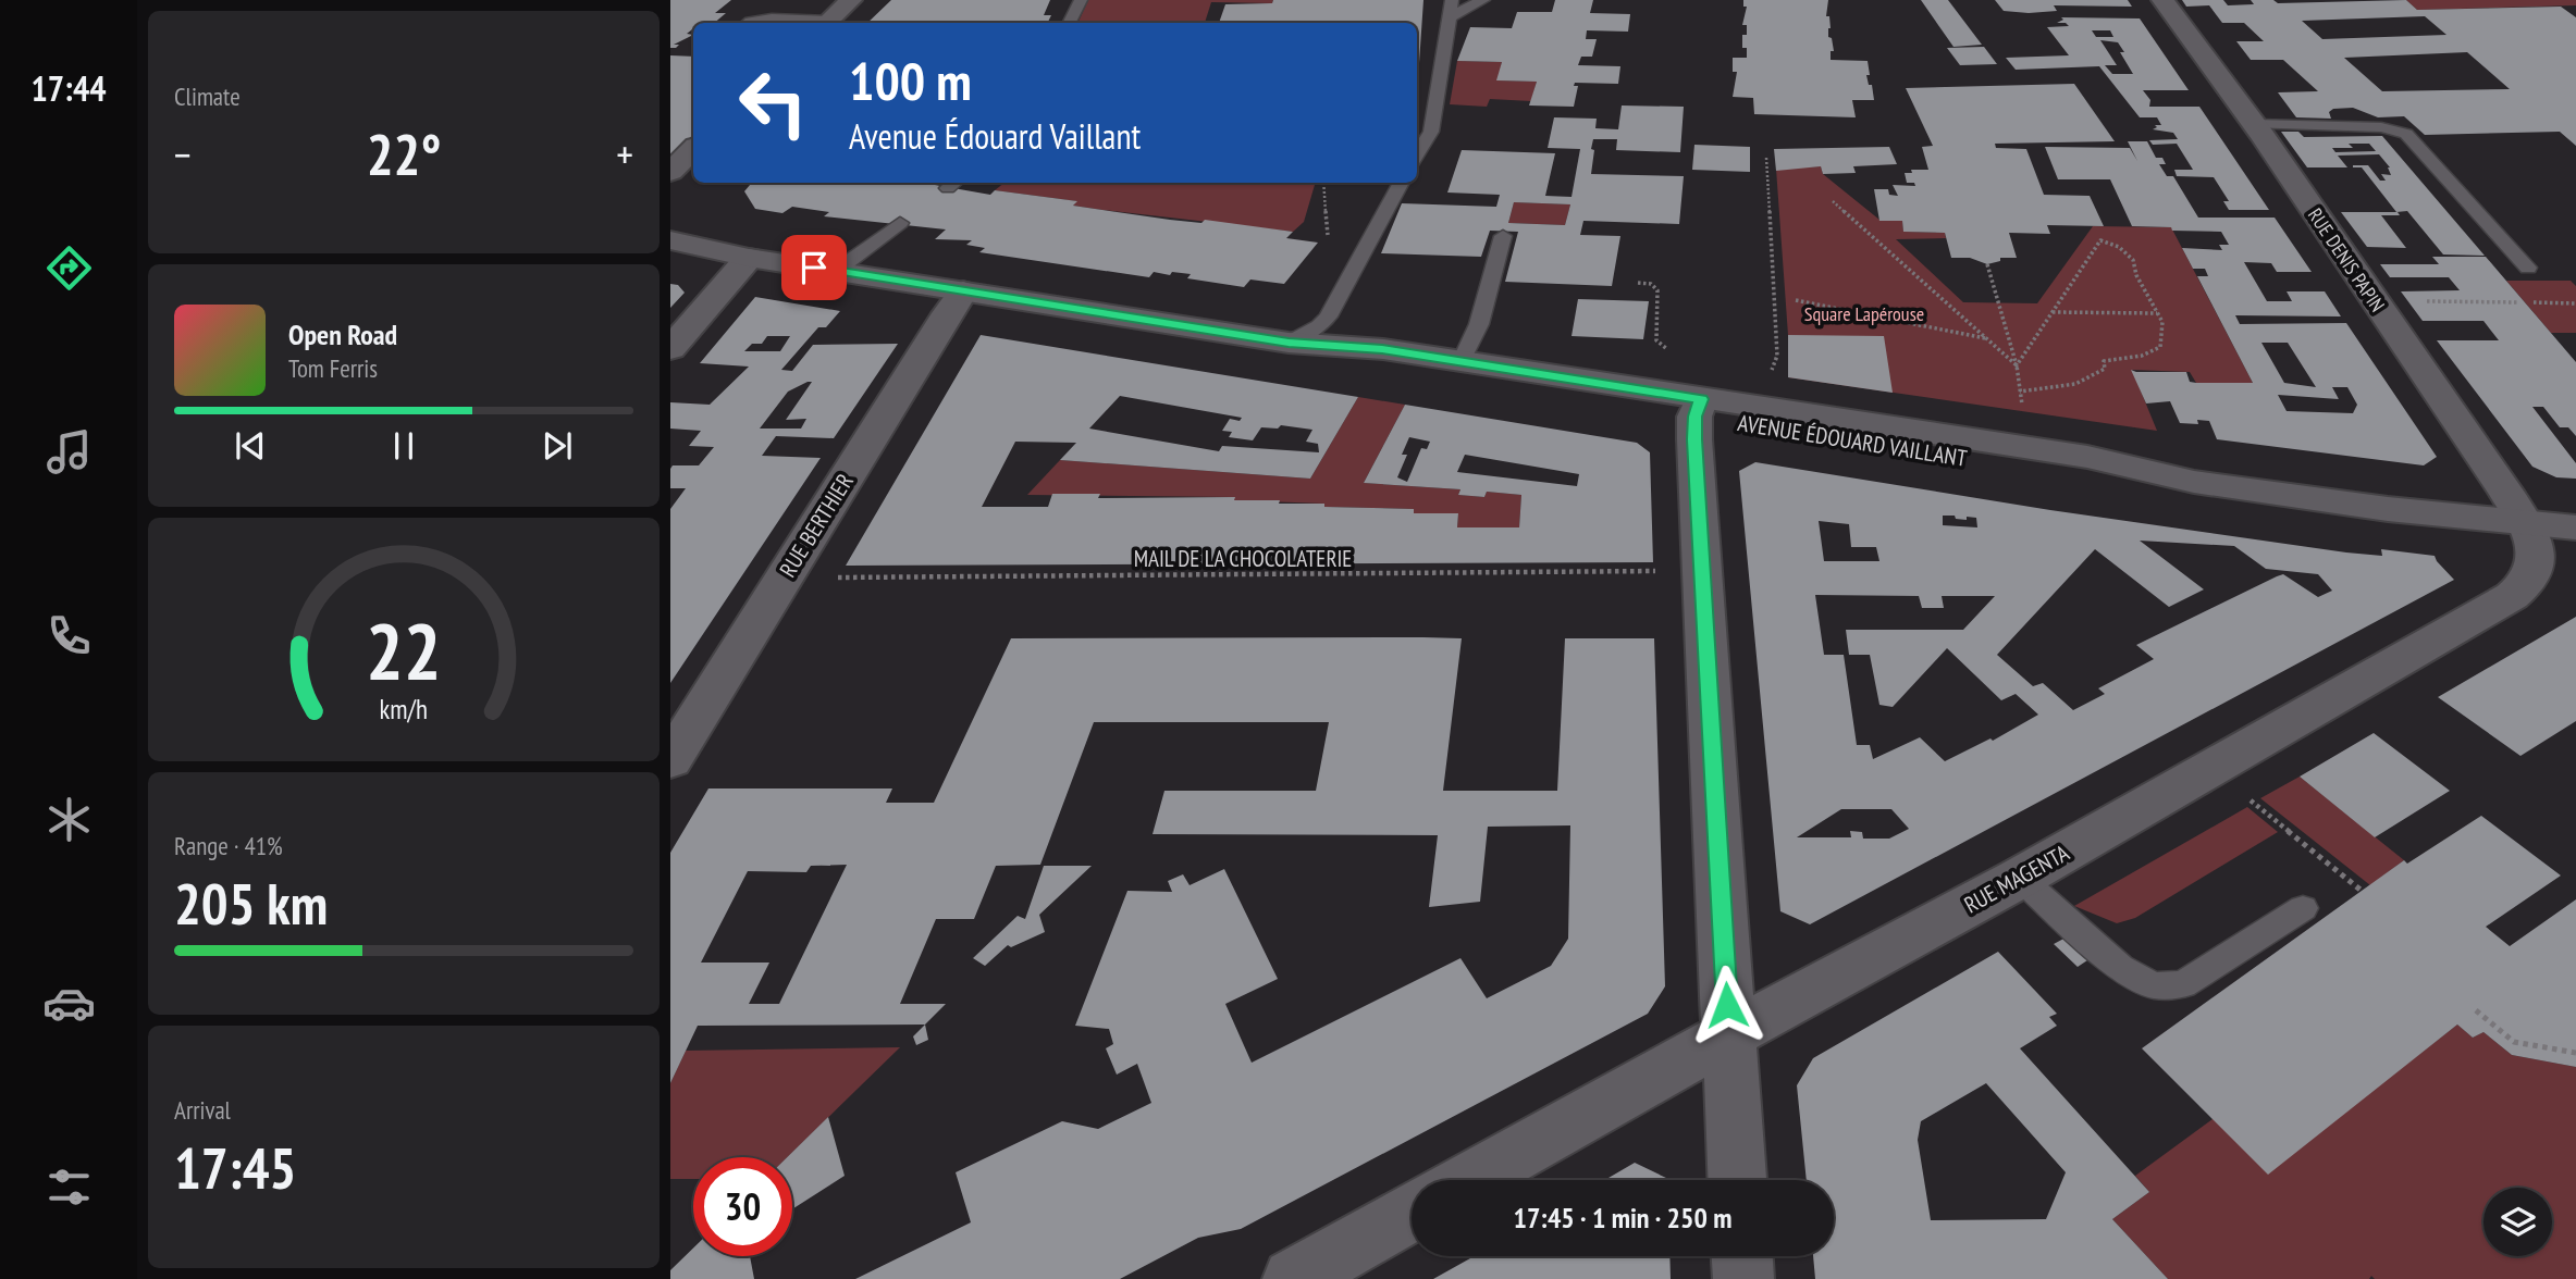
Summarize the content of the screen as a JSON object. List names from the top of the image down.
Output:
{
  "streets": {
    "street": [
      "RUE DENIS PAPIN",
      "AVENUE ÉDOUARD VAILLANT",
      "RUE BERTHIER",
      "RUE MAGENTA"
    ],
    "path": ["MAIL DE LA CHOCOLATERIE"]
  },
  "crossings": [
    ["RUE DENIS PAPIN", "AVENUE ÉDOUARD VAILLANT"],
    ["RUE DENIS PAPIN", "RUE MAGENTA"],
    ["AVENUE ÉDOUARD VAILLANT", "RUE BERTHIER"],
    ["AVENUE ÉDOUARD VAILLANT", "RUE MAGENTA"],
    ["RUE BERTHIER", "MAIL DE LA CHOCOLATERIE"]
  ],
  "parks": ["Square Lapérouse"],
  "page": {
    "tabs": "17:44",
    "tile": [
      "Climate",
      ["Range · 41%", "205 km"],
      ["Arrival", "17:45"]
    ],
    "turn": ["100 m", "Avenue Édouard Vaillant"],
    "heat": ["−", "22°", "+"],
    "song": ["Open Road", "Tom Ferris"],
    "limit": "30",
    "trip": "17:45 · 1 min · 250 m",
    "gauge": ["22", "km/h"]
  }
}
